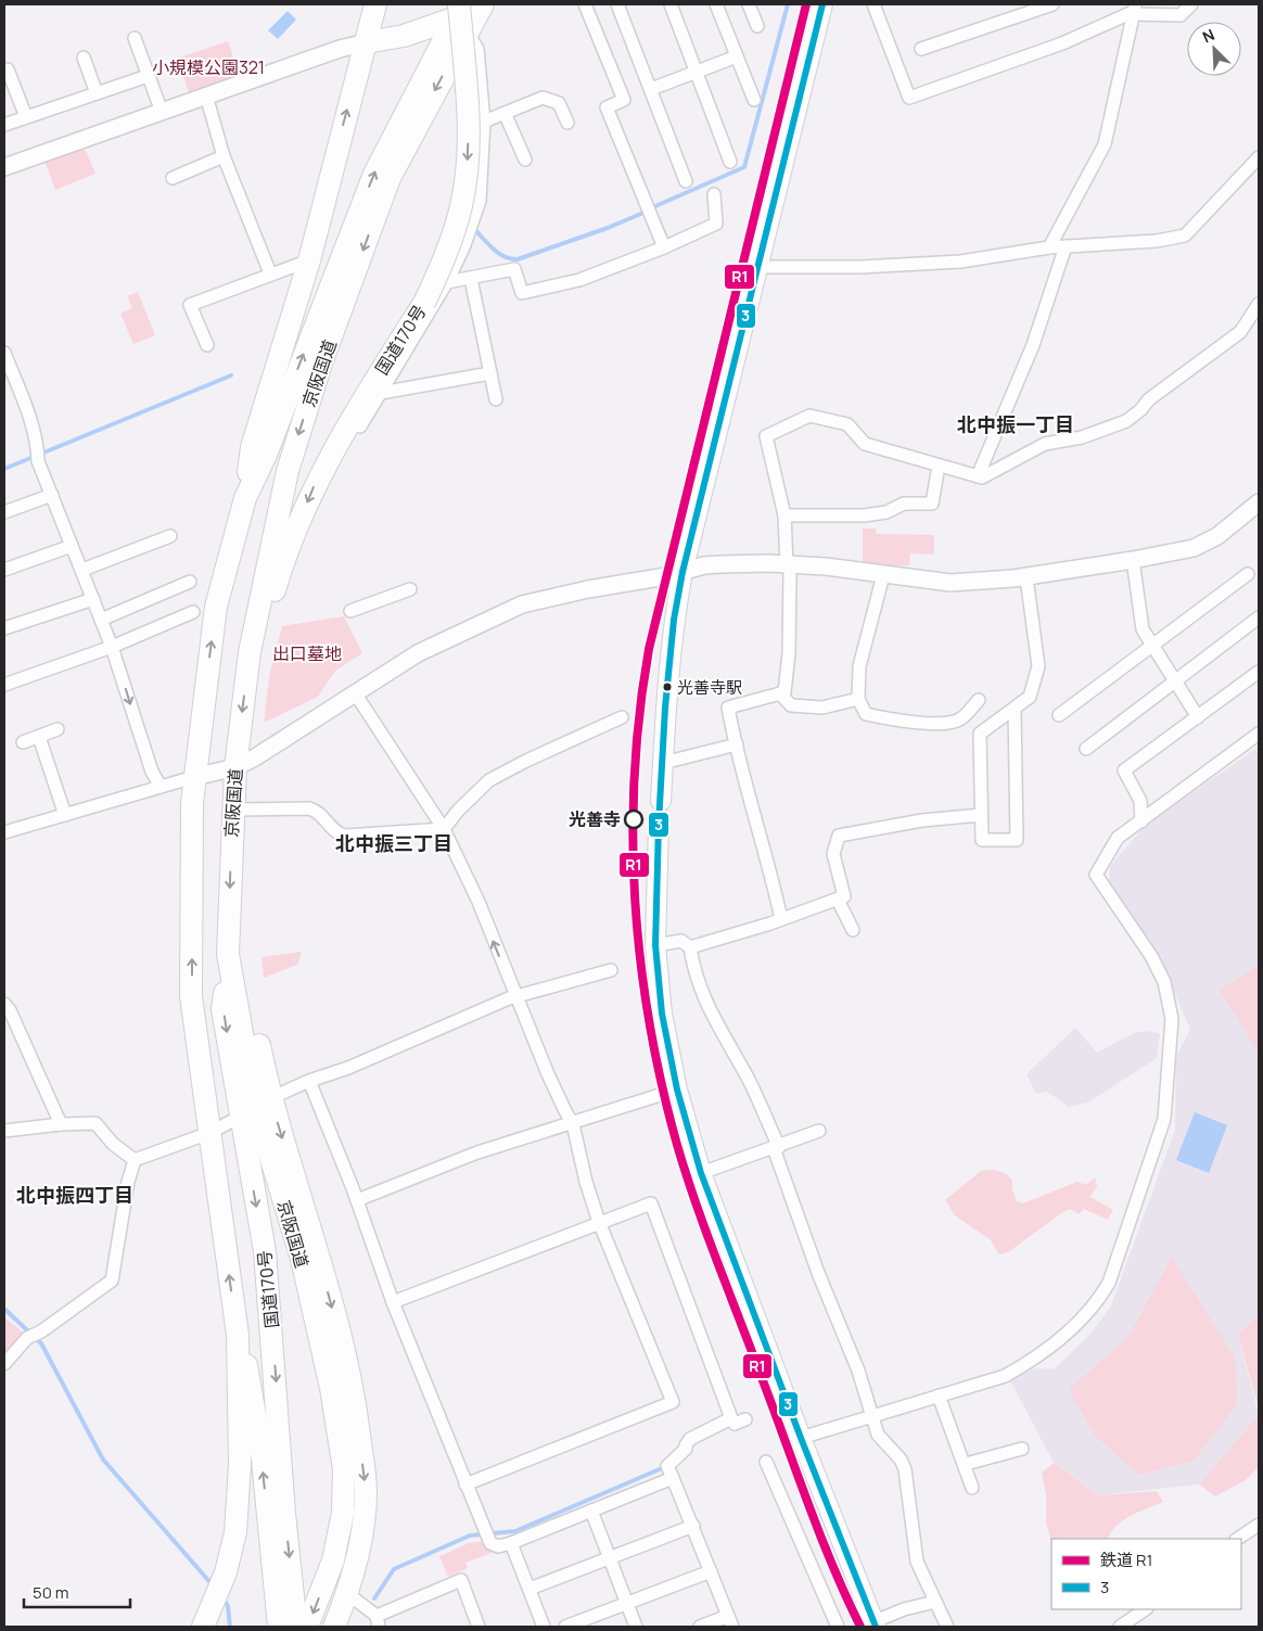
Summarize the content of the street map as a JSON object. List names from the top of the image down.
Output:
{
  "streets": {
    "highway": ["国道170号", "京阪国道"]
  },
  "crossings": [
    ["国道170号", "京阪国道"]
  ],
  "districts": ["北中振一丁目", "北中振三丁目", "北中振四丁目"],
  "parks": ["小規模公園321", "出口墓地"],
  "places": ["光善寺駅", "光善寺"],
  "lines": ["rail line R1", "transit line 3"],
  "legend": ["鉄道 R1", "3"],
  "scale_bar": "50 m",
  "north": "top left"
}
